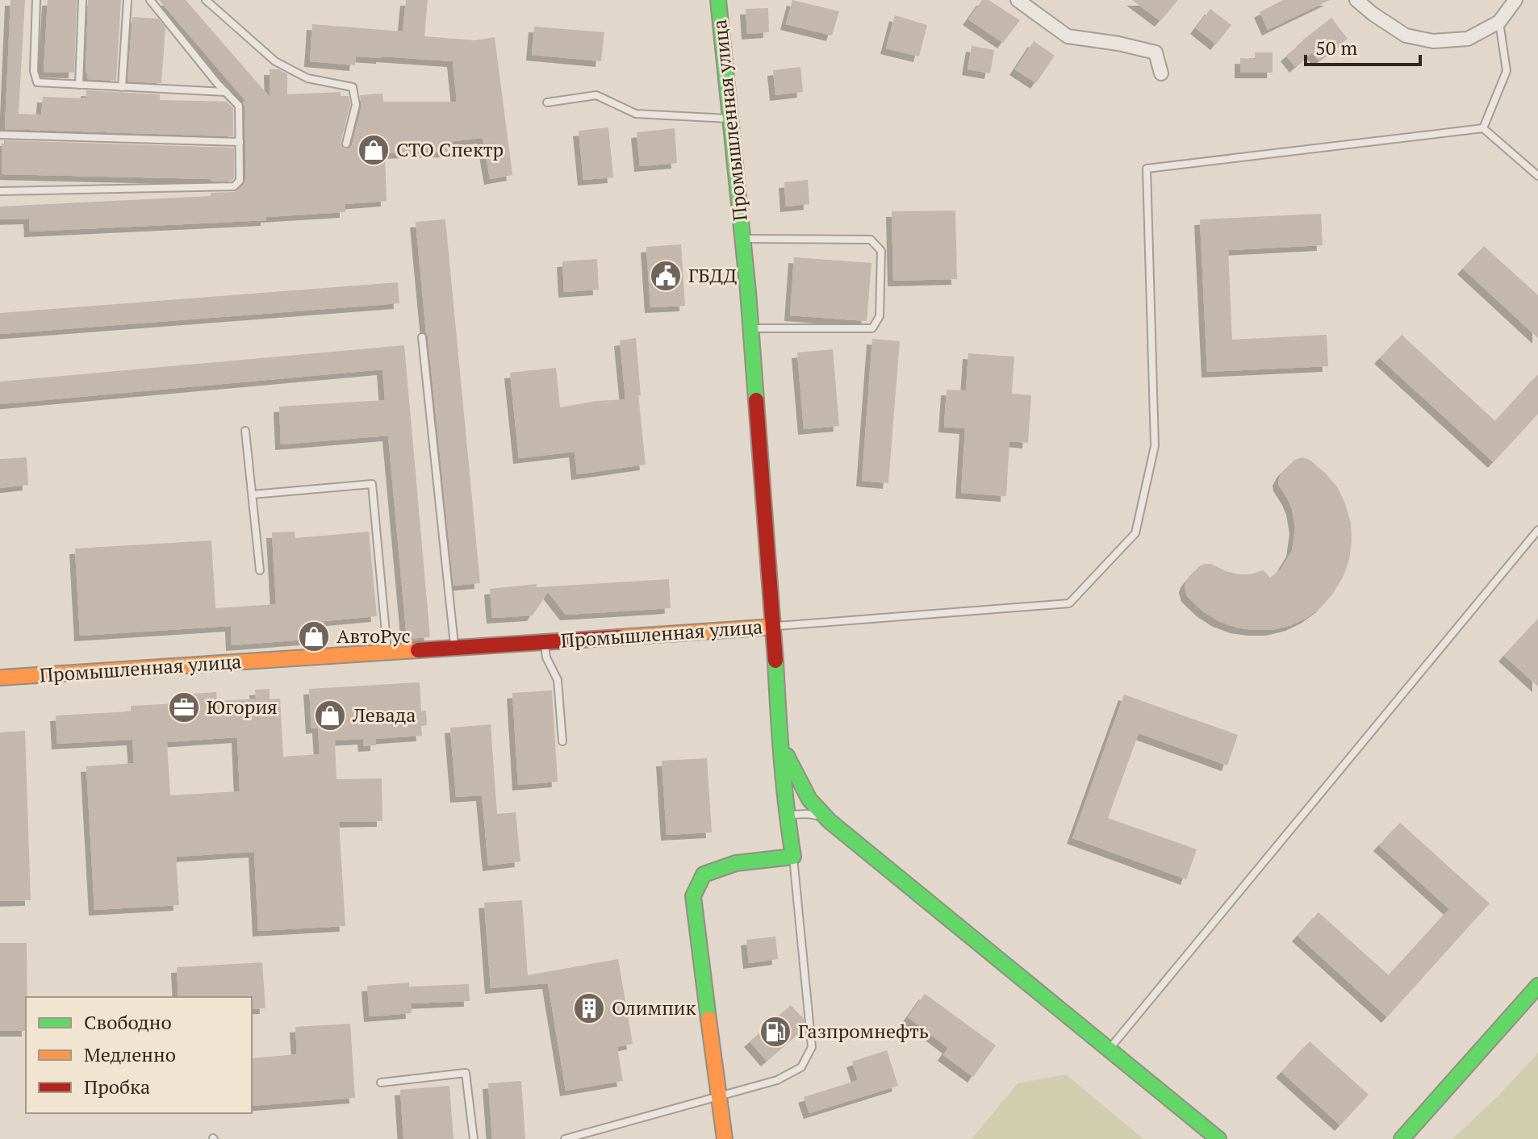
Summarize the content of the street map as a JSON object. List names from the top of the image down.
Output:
{
  "streets": {
    "main road": ["Промышленная улица"]
  },
  "places": {
    "shop": ["СТО Спектр", "АвтоРус", "Левада"],
    "public building": ["ГБДД"],
    "office": ["Югория"],
    "building": ["Олимпик"],
    "fuel station": ["Газпромнефть"]
  },
  "legend": ["Свободно", "Медленно", "Пробка"],
  "scale_bar": "50 m"
}
